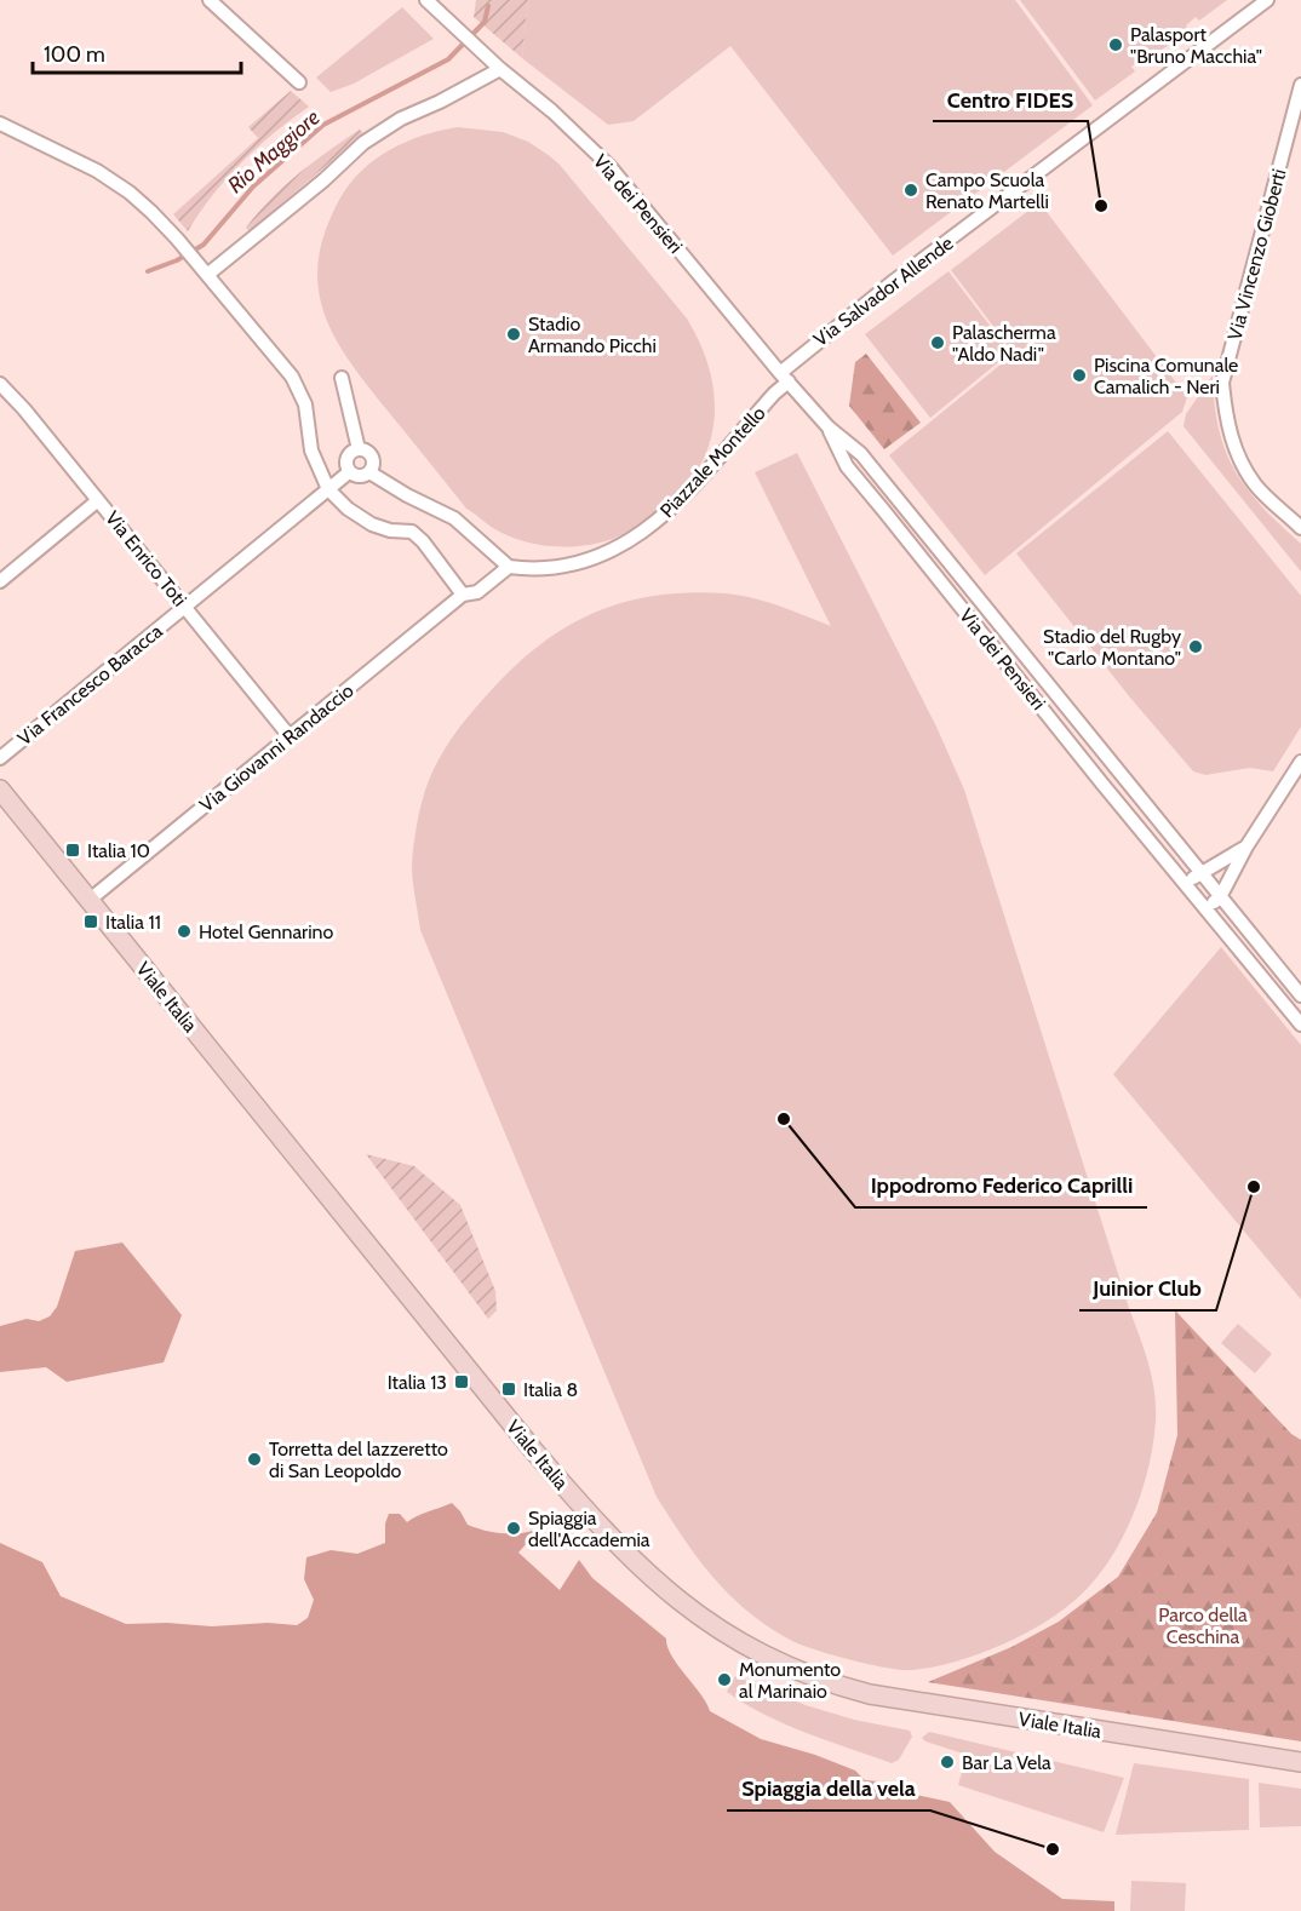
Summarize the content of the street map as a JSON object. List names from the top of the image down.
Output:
{
  "streets": {
    "main road": ["Viale Italia"],
    "street": [
      "Via dei Pensieri",
      "Via Vincenzo Gioberti",
      "Via Salvador Allende",
      "Piazzale Montello",
      "Via Enrico Toti",
      "Via Francesco Baracca",
      "Via Giovanni Randaccio"
    ]
  },
  "crossings": [
    ["Via dei Pensieri", "Via Salvador Allende"],
    ["Via dei Pensieri", "Piazzale Montello"],
    ["Via Salvador Allende", "Piazzale Montello"],
    ["Via Enrico Toti", "Via Francesco Baracca"],
    ["Via Enrico Toti", "Via Giovanni Randaccio"],
    ["Via Giovanni Randaccio", "Viale Italia"]
  ],
  "water": ["Rio Maggiore"],
  "parks": ["Parco della Ceschina"],
  "places": {
    "other": [
      "Palasport \"Bruno Macchia\"",
      "Campo Scuola Renato Martelli",
      "Centro FIDES",
      "Stadio Armando Picchi",
      "Palascherma \"Aldo Nadi\"",
      "Piscina Comunale Camalich - Neri",
      "Stadio del Rugby \"Carlo Montano\"",
      "Hotel Gennarino",
      "Ippodromo Federico Caprilli",
      "Juinior Club",
      "Torretta del lazzeretto di San Leopoldo",
      "Spiaggia dell'Accademia",
      "Monumento al Marinaio",
      "Bar La Vela",
      "Spiaggia della vela"
    ],
    "transit": [
      "Italia 10",
      "Italia 11",
      "Italia 13",
      "Italia 8"
    ]
  },
  "scale_bar": "100 m"
}
